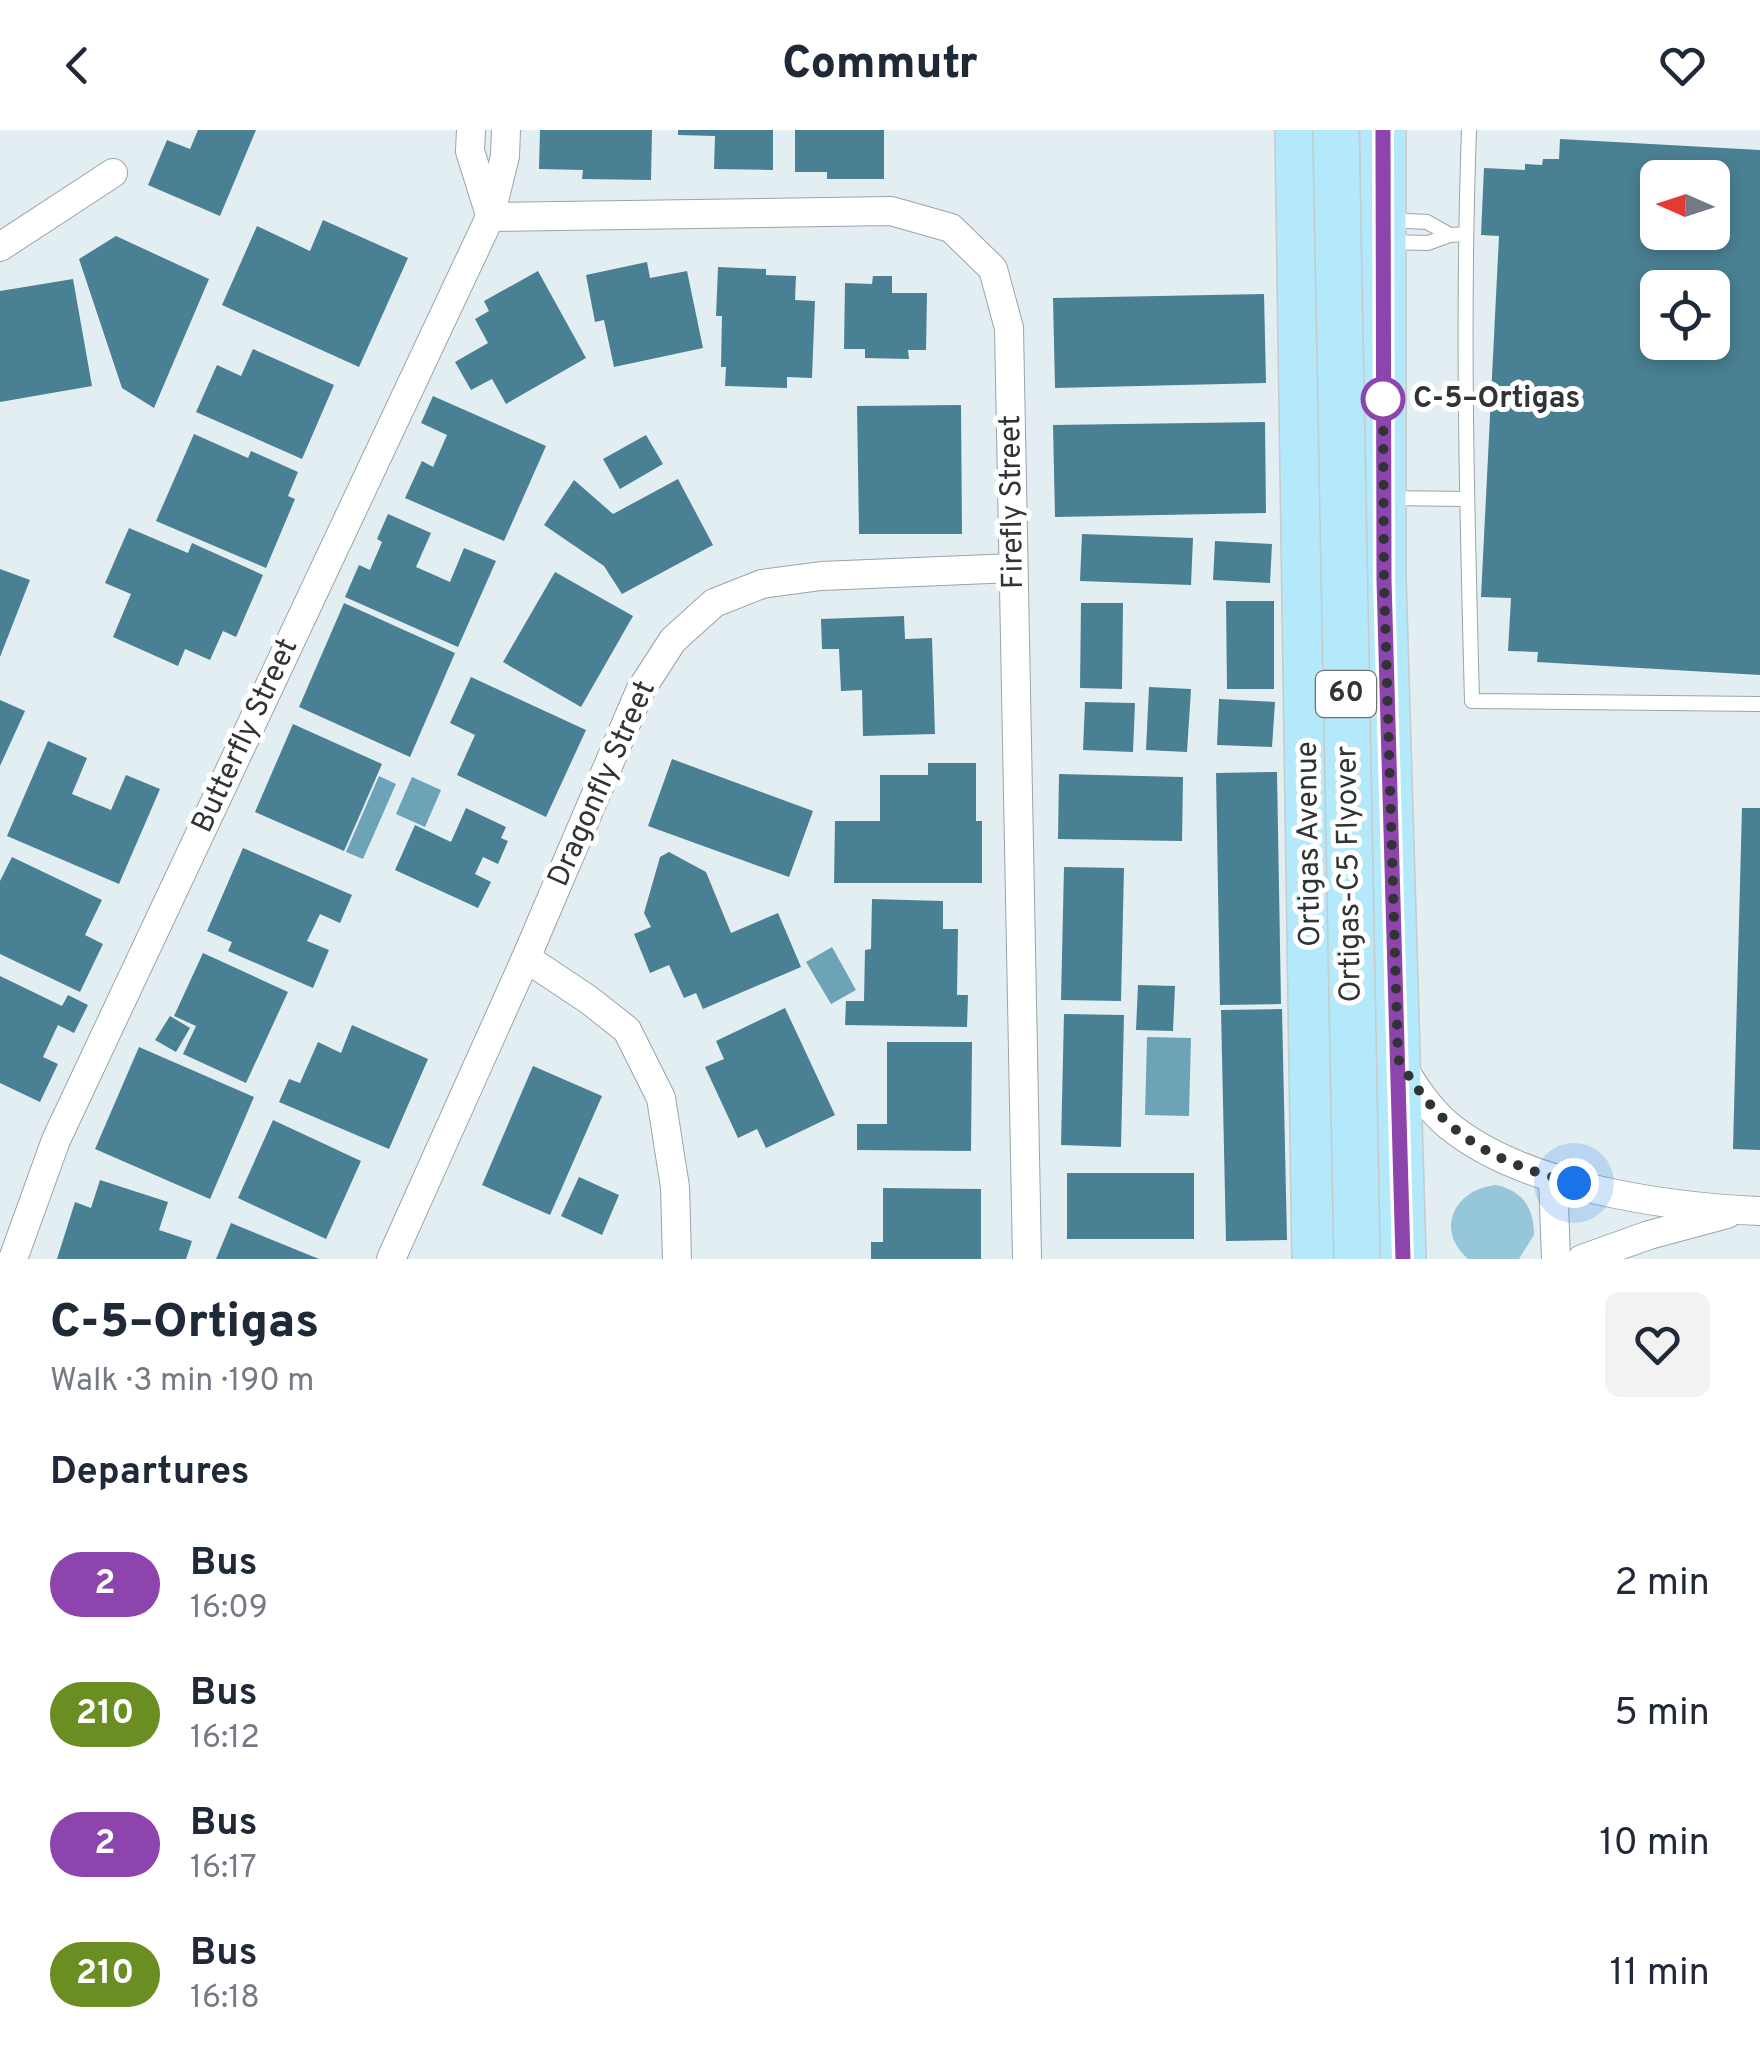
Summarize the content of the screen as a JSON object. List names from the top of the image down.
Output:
{
  "streets": {
    "main road": ["60", "Ortigas Avenue", "Ortigas-C5 Flyover"],
    "street": ["Firefly Street", "Butterfly Street", "Dragonfly Street"]
  },
  "crossings": [
    ["Firefly Street", "Butterfly Street"],
    ["Firefly Street", "Dragonfly Street"]
  ],
  "places": ["C-5–Ortigas"],
  "lines": ["bus line 2"],
  "north": "left",
  "page": {
    "header": "Commutr",
    "heading": [
      ["C-5–Ortigas", "Walk · 3 min · 190 m"],
      "Departures"
    ],
    "list": [
      {
        "mark": "2",
        "name": "Bus",
        "note": "16:09",
        "value": "2 min"
      },
      {
        "mark": "210",
        "name": "Bus",
        "note": "16:12",
        "value": "5 min"
      },
      {
        "mark": "2",
        "name": "Bus",
        "note": "16:17",
        "value": "10 min"
      },
      {
        "mark": "210",
        "name": "Bus",
        "note": "16:18",
        "value": "11 min"
      }
    ]
  }
}
